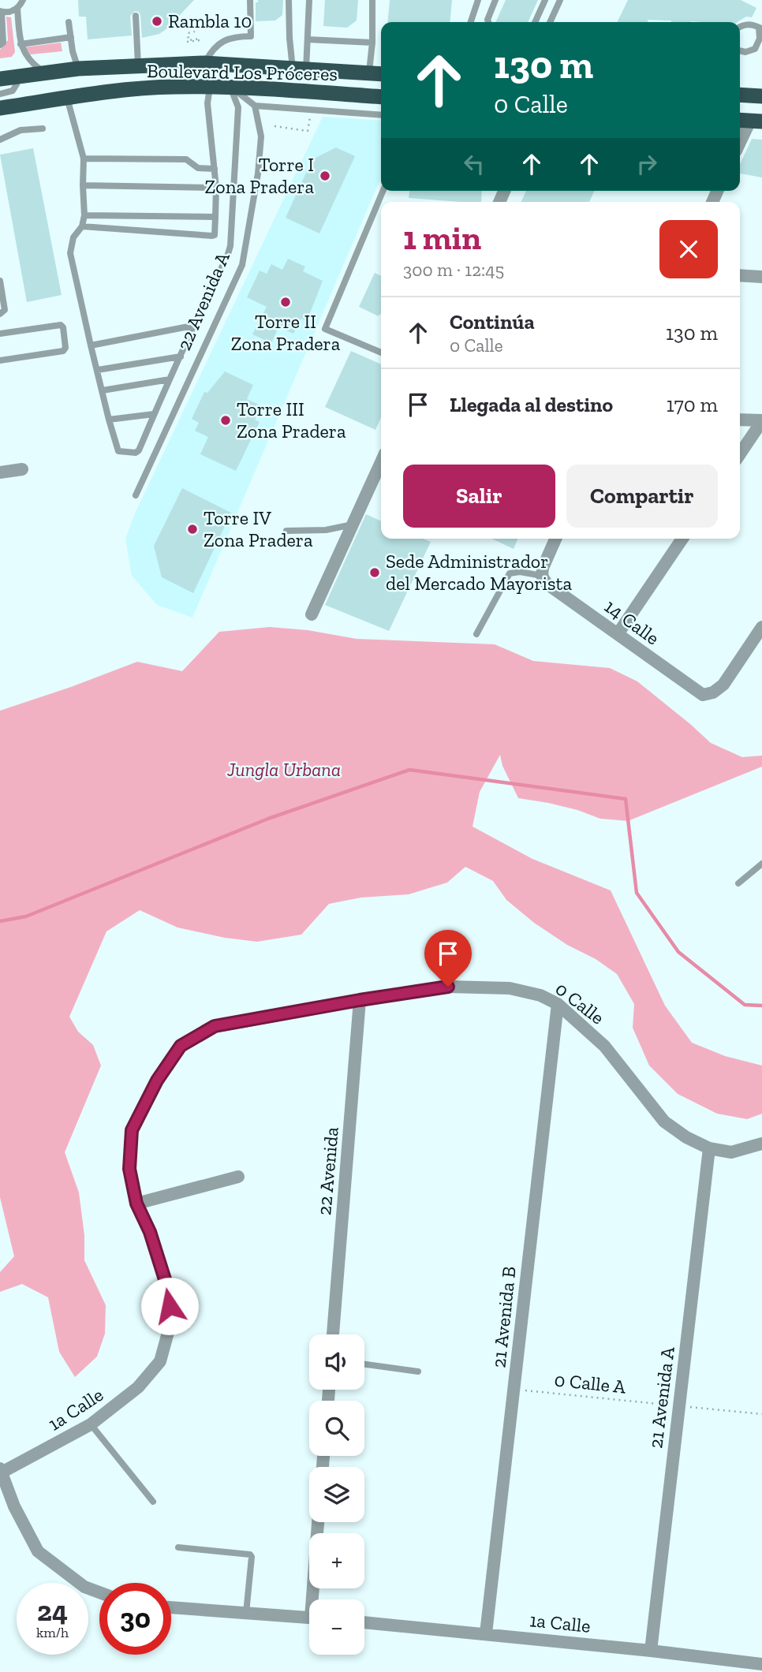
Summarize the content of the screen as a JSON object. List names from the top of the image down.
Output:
{
  "streets": {
    "highway": ["Boulevard Los Próceres"],
    "street": [
      "14 Calle",
      "0 Calle",
      "22 Avenida",
      "21 Avenida B",
      "21 Avenida A",
      "1a Calle"
    ],
    "lane": ["22 Avenida A"],
    "path": ["0 Calle A"]
  },
  "crossings": [
    ["0 Calle", "22 Avenida"],
    ["0 Calle", "21 Avenida B"],
    ["0 Calle", "21 Avenida A"],
    ["0 Calle", "1a Calle"],
    ["21 Avenida B", "0 Calle A"],
    ["21 Avenida B", "1a Calle"],
    ["0 Calle A", "21 Avenida A"],
    ["21 Avenida A", "1a Calle"]
  ],
  "parks": ["Jungla Urbana"],
  "places": [
    "Rambla 10",
    "Torre I Zona Pradera",
    "Torre II Zona Pradera",
    "Torre III Zona Pradera",
    "Torre IV Zona Pradera",
    "Sede Administrador del Mercado Mayorista"
  ],
  "page": {
    "turn": ["130 m", "0 Calle"],
    "heading": ["1 min", "300 m · 12:45"],
    "list": [
      {
        "name": "Continúa",
        "note": "0 Calle",
        "value": "130 m"
      },
      {
        "name": "Llegada al destino",
        "value": "170 m"
      }
    ],
    "buttons": ["Salir", "Compartir"],
    "map_buttons": ["+", "−"],
    "speed": "24 km/h",
    "limit": "30"
  }
}
